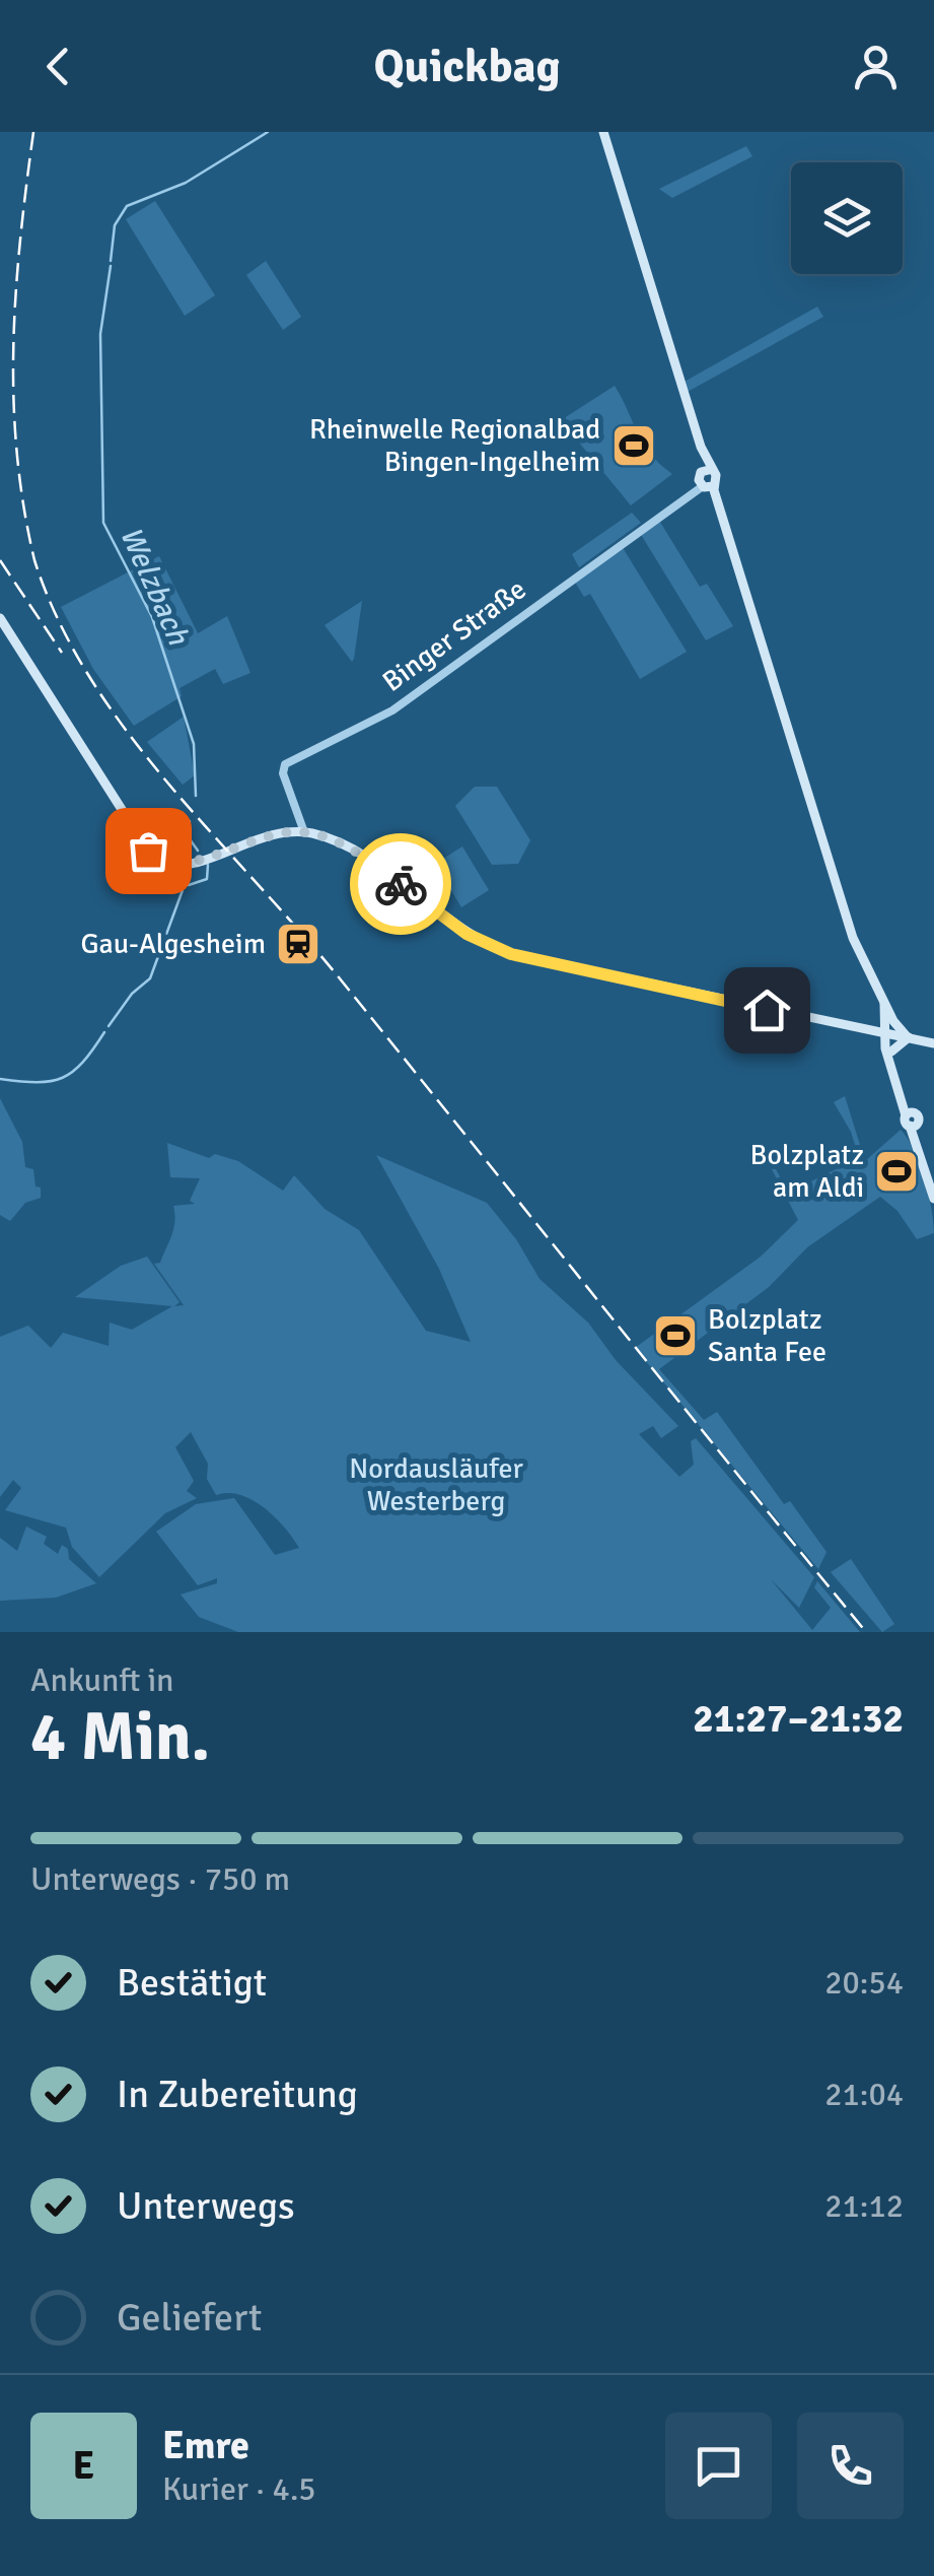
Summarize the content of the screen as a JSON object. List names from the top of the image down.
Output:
{
  "streets": {
    "street": ["Binger Straße"]
  },
  "water": ["Welzbach"],
  "parks": ["Nordausläufer Westerberg"],
  "places": {
    "sports": ["Rheinwelle Regionalbad Bingen-Ingelheim", "Bolzplatz am Aldi", "Bolzplatz Santa Fee"],
    "station": ["Gau-Algesheim"]
  },
  "page": {
    "header": "Quickbag",
    "heading": ["4 Min.", "Ankunft in", "21:27–21:32"],
    "panel": ["Emre", "Kurier · 4.5"],
    "bar": "Unterwegs · 750 m",
    "list": [
      ["Bestätigt", "20:54"],
      ["In Zubereitung", "21:04"],
      ["Unterwegs", "21:12"],
      "Geliefert"
    ],
    "round": "E"
  }
}
